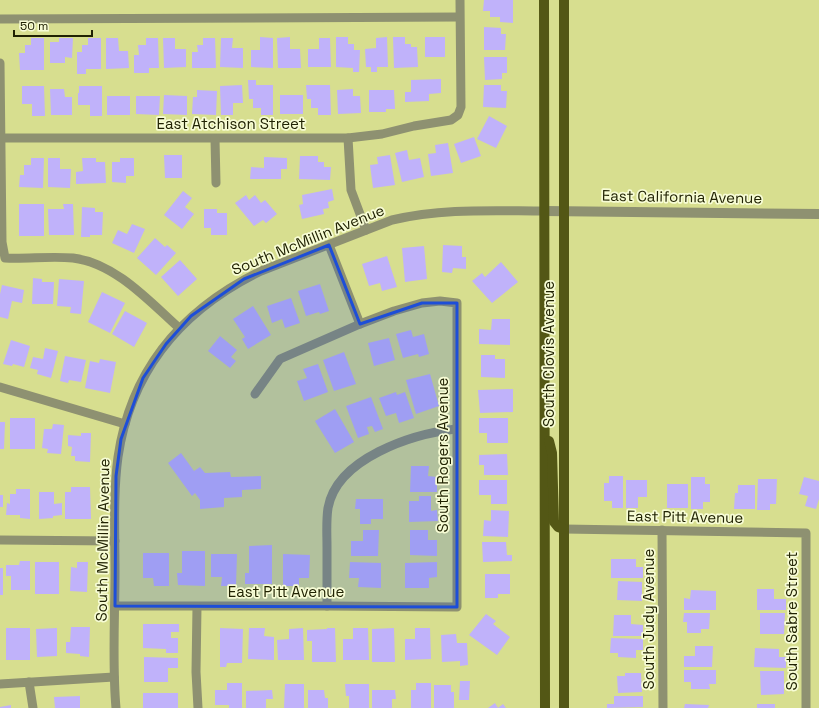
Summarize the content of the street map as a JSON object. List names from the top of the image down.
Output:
{
  "streets": {
    "main road": ["South Clovis Avenue"],
    "street": [
      "East Atchison Street",
      "East California Avenue",
      "South McMillin Avenue",
      "South Rogers Avenue",
      "East Pitt Avenue",
      "South Judy Avenue",
      "South Sabre Street"
    ]
  },
  "crossings": [
    ["East California Avenue", "South McMillin Avenue"],
    ["East California Avenue", "South Clovis Avenue"],
    ["South McMillin Avenue", "South Clovis Avenue"],
    ["South McMillin Avenue", "East Pitt Avenue"],
    ["South Clovis Avenue", "East Pitt Avenue"],
    ["South Rogers Avenue", "East Pitt Avenue"],
    ["East Pitt Avenue", "South Judy Avenue"],
    ["East Pitt Avenue", "South Sabre Street"]
  ],
  "scale_bar": "50 m"
}
